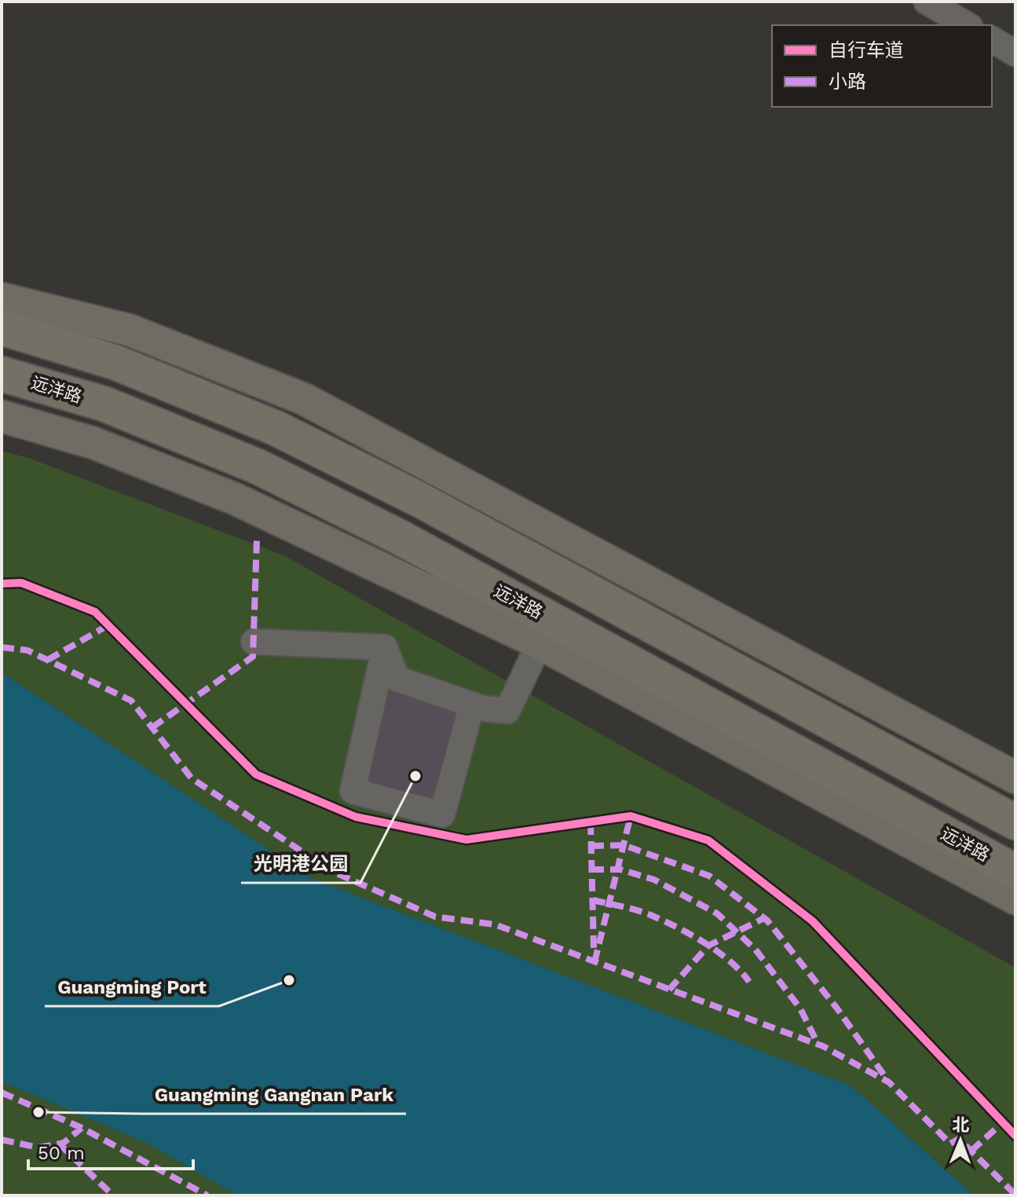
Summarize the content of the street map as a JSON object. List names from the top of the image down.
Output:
{
  "streets": {
    "highway": ["远洋路"]
  },
  "places": ["光明港公园", "Guangming Port", "Guangming Gangnan Park"],
  "legend": ["自行车道", "小路"],
  "scale_bar": "50 m",
  "north": "top"
}
